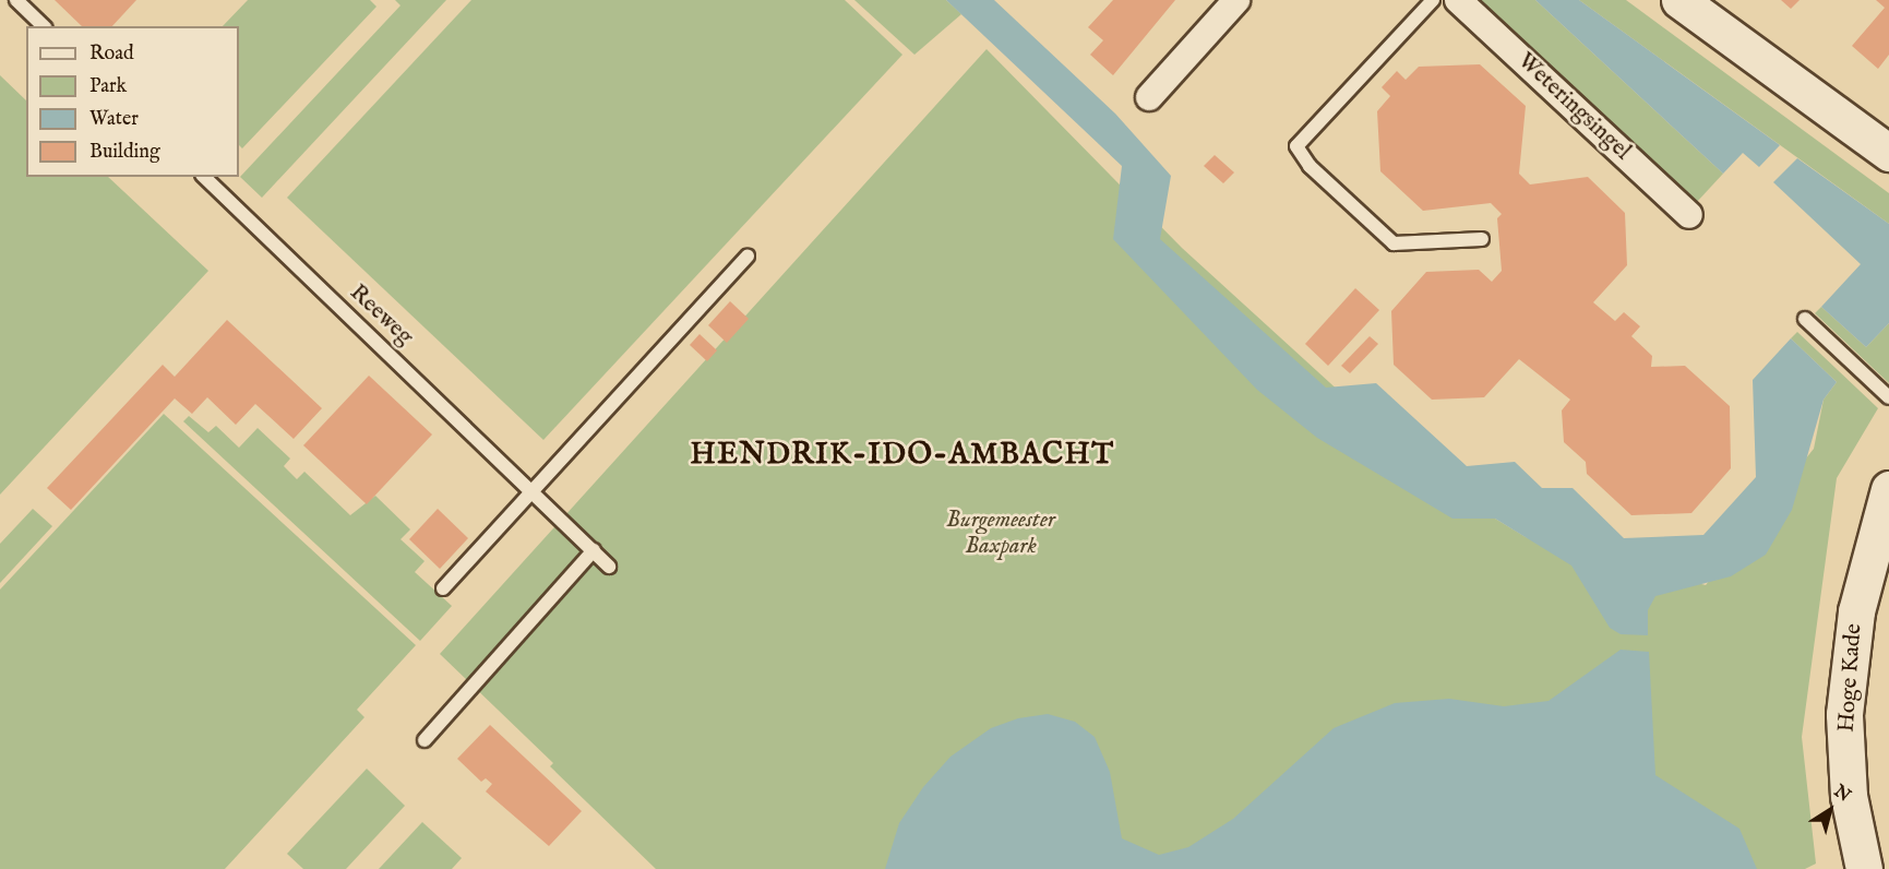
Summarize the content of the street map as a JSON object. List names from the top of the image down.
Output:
{
  "streets": {
    "street": ["Weteringsingel", "Hoge Kade"],
    "lane": ["Reeweg"]
  },
  "districts": ["HENDRIK-IDO-AMBACHT"],
  "parks": ["Burgemeester Baxpark"],
  "legend": [
    "Road",
    "Park",
    "Water",
    "Building"
  ],
  "north": "top right"
}
